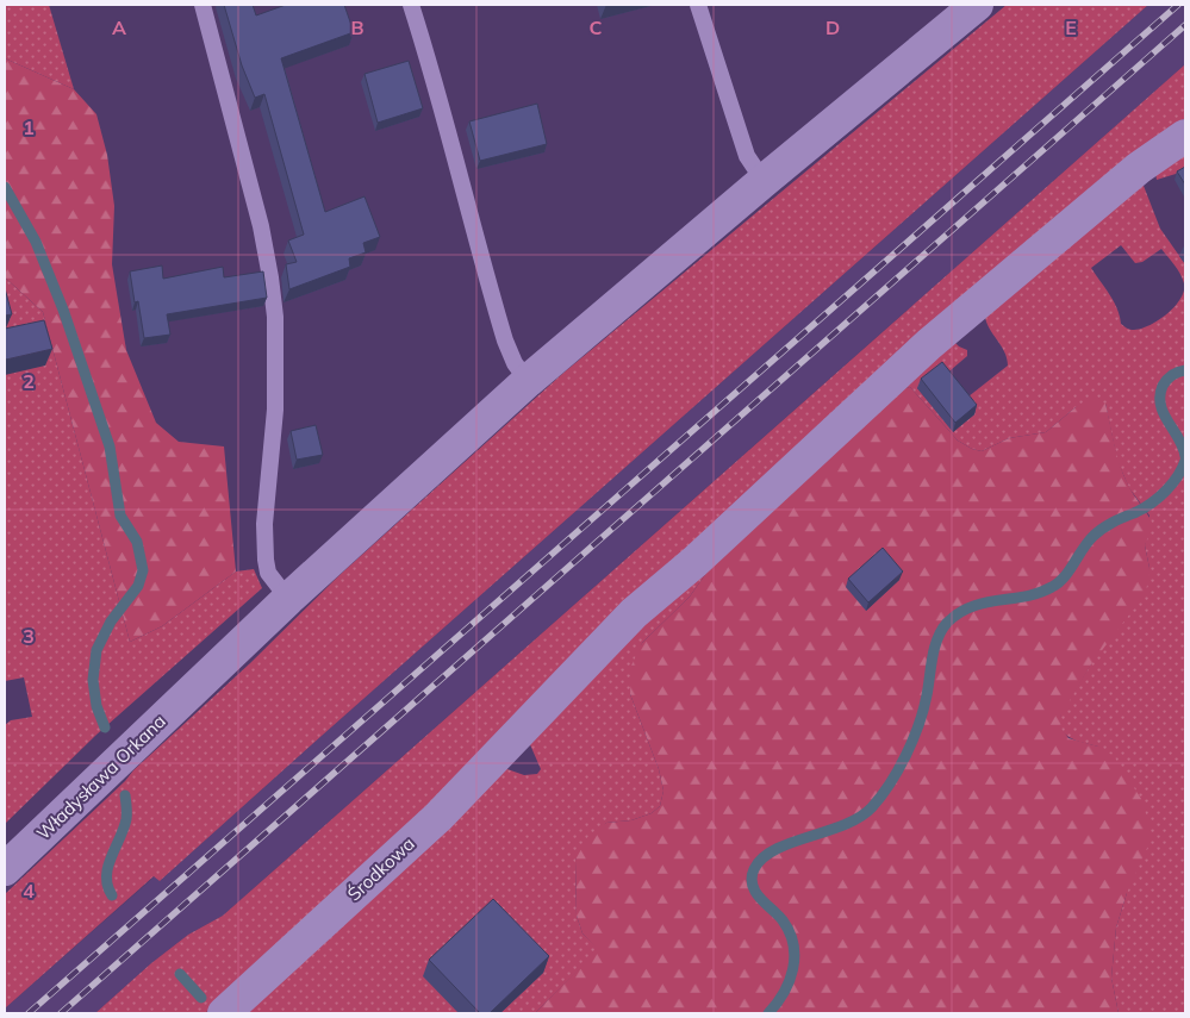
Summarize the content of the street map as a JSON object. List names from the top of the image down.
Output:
{
  "streets": {
    "street": ["Władysława Orkana", "Środkowa"]
  },
  "grid": {
    "columns": [
      "A",
      "B",
      "C",
      "D",
      "E"
    ],
    "rows": [
      "1",
      "2",
      "3",
      "4"
    ]
  }
}
